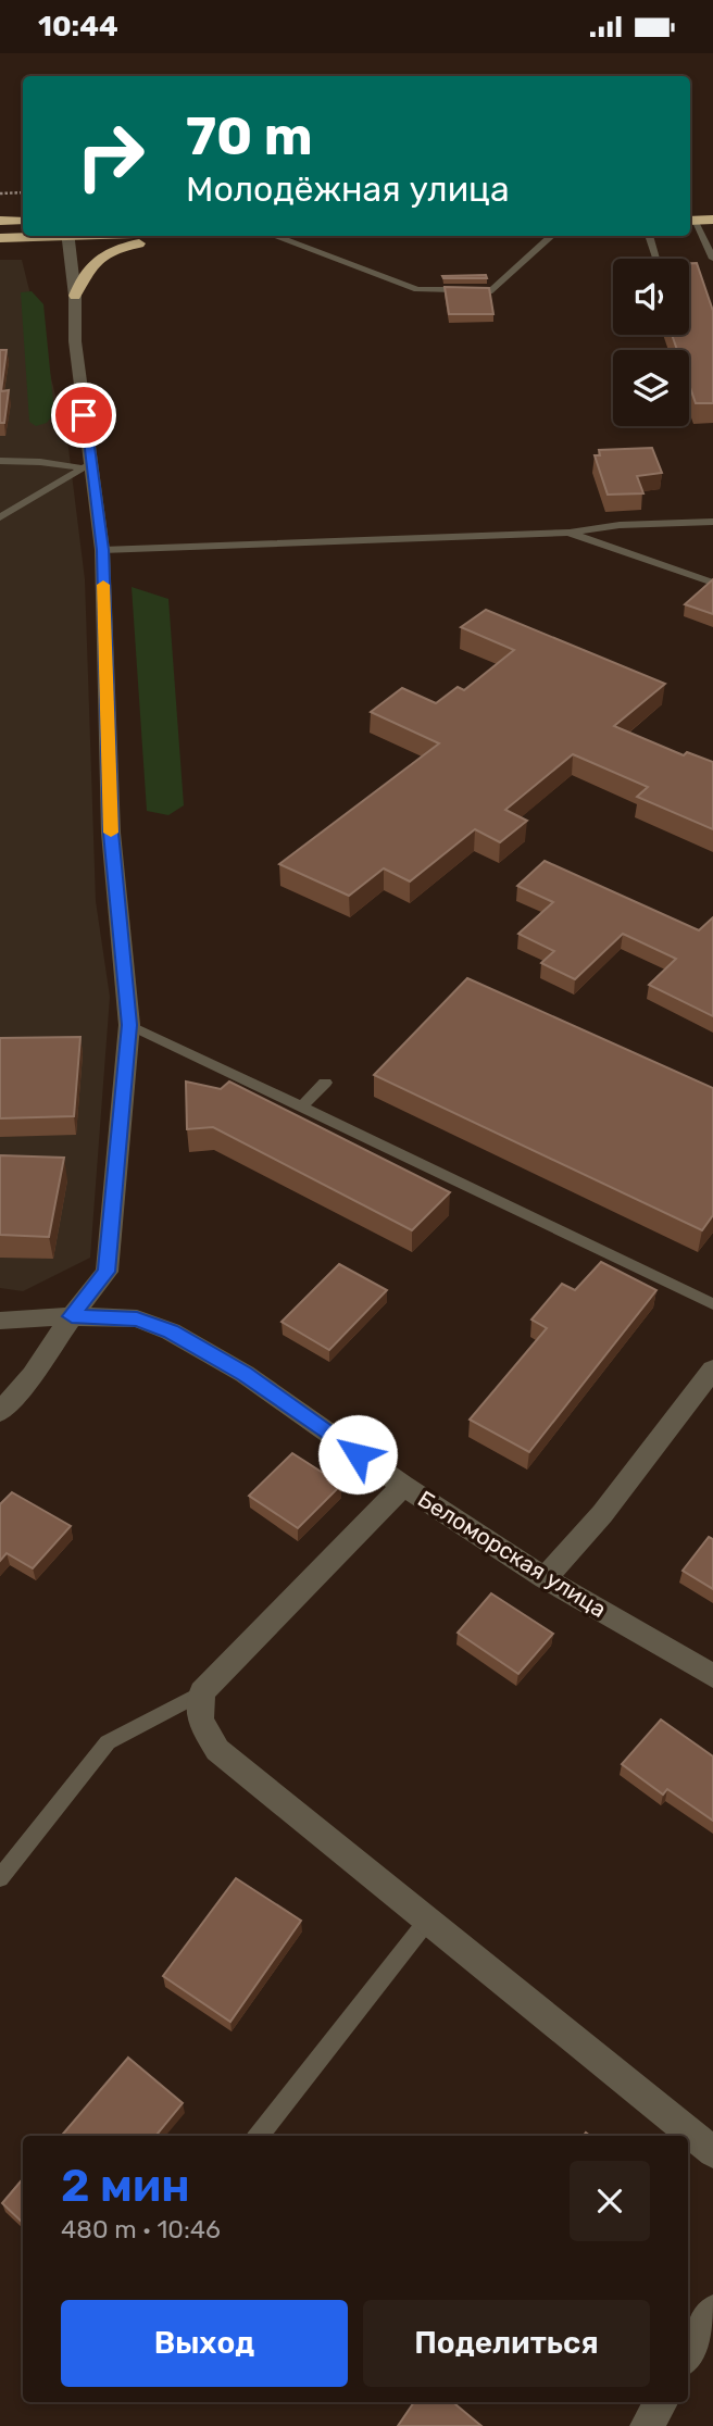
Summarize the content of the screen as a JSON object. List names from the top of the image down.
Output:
{
  "streets": {
    "street": ["Беломорская улица"]
  },
  "page": {
    "status": "10:44",
    "turn": ["70 m", "Молодёжная улица"],
    "heading": ["2 мин", "480 m · 10:46"],
    "buttons": ["Выход", "Поделиться"]
  }
}
